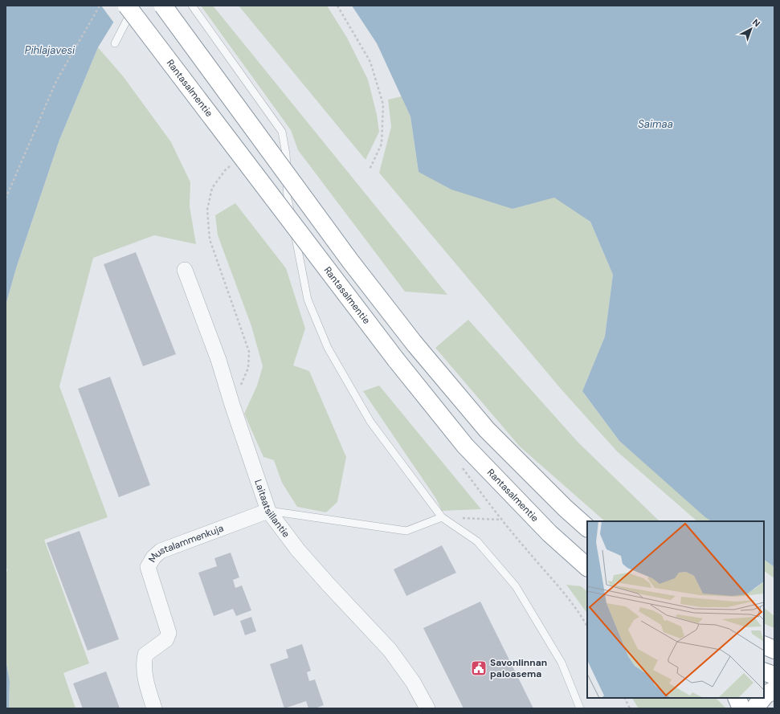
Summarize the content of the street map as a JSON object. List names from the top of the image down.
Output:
{
  "streets": {
    "highway": ["Rantasalmentie"],
    "street": ["Laitaatsillantie", "Mustalammenkuja"]
  },
  "crossings": [
    ["Laitaatsillantie", "Mustalammenkuja"]
  ],
  "water": ["Pihlajavesi", "Saimaa"],
  "places": {
    "public building": ["Savonlinnan paloasema"]
  },
  "north": "top right"
}
